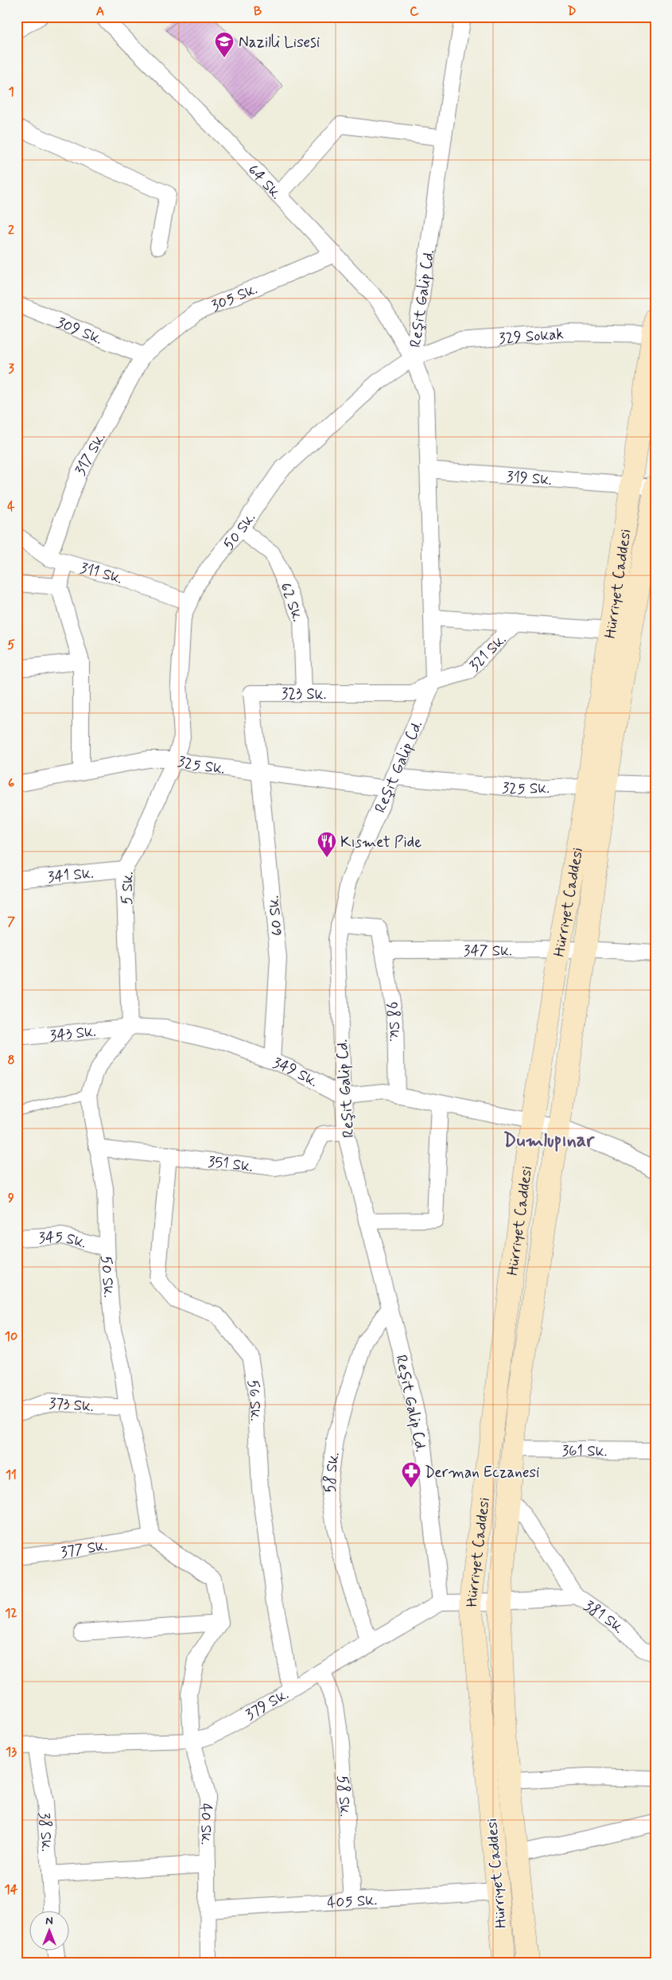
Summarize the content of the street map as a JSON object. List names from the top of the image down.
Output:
{
  "streets": {
    "main road": ["Hürriyet Caddesi"],
    "street": [
      "64 Sk.",
      "305 Sk.",
      "Reşit Galip Cd.",
      "309 Sk.",
      "329 Sokak",
      "317 Sk.",
      "319 Sk.",
      "50 Sk.",
      "311 Sk.",
      "62 Sk.",
      "321 Sk.",
      "323 Sk.",
      "325 Sk.",
      "341 Sk.",
      "5 Sk.",
      "60 Sk.",
      "347 Sk.",
      "98 Sk.",
      "343 Sk.",
      "349 Sk.",
      "351 Sk.",
      "345 Sk.",
      "56 Sk.",
      "373 Sk.",
      "361 Sk.",
      "58 Sk.",
      "377 Sk.",
      "381 Sk.",
      "379 Sk.",
      "40 Sk.",
      "38 Sk.",
      "405 Sk."
    ]
  },
  "crossings": [
    ["64 Sk.", "305 Sk."],
    ["64 Sk.", "Reşit Galip Cd."],
    ["64 Sk.", "329 Sokak"],
    ["64 Sk.", "50 Sk."],
    ["305 Sk.", "309 Sk."],
    ["305 Sk.", "317 Sk."],
    ["Reşit Galip Cd.", "329 Sokak"],
    ["Reşit Galip Cd.", "319 Sk."],
    ["Reşit Galip Cd.", "50 Sk."],
    ["Reşit Galip Cd.", "321 Sk."],
    ["Reşit Galip Cd.", "323 Sk."],
    ["Reşit Galip Cd.", "325 Sk."],
    ["Reşit Galip Cd.", "349 Sk."],
    ["Reşit Galip Cd.", "351 Sk."],
    ["Reşit Galip Cd.", "58 Sk."],
    ["Reşit Galip Cd.", "379 Sk."],
    ["309 Sk.", "317 Sk."],
    ["329 Sokak", "50 Sk."],
    ["329 Sokak", "Hürriyet Caddesi"],
    ["317 Sk.", "311 Sk."],
    ["319 Sk.", "Hürriyet Caddesi"],
    ["50 Sk.", "311 Sk."],
    ["50 Sk.", "62 Sk."],
    ["50 Sk.", "325 Sk."],
    ["50 Sk.", "5 Sk."],
    ["50 Sk.", "343 Sk."],
    ["50 Sk.", "349 Sk."],
    ["50 Sk.", "351 Sk."],
    ["50 Sk.", "345 Sk."],
    ["50 Sk.", "373 Sk."],
    ["50 Sk.", "377 Sk."],
    ["Hürriyet Caddesi", "321 Sk."],
    ["Hürriyet Caddesi", "325 Sk."],
    ["Hürriyet Caddesi", "347 Sk."],
    ["Hürriyet Caddesi", "361 Sk."],
    ["Hürriyet Caddesi", "381 Sk."],
    ["Hürriyet Caddesi", "379 Sk."],
    ["Hürriyet Caddesi", "405 Sk."],
    ["62 Sk.", "323 Sk."],
    ["321 Sk.", "323 Sk."],
    ["323 Sk.", "325 Sk."],
    ["323 Sk.", "60 Sk."],
    ["325 Sk.", "5 Sk."],
    ["325 Sk.", "60 Sk."],
    ["341 Sk.", "5 Sk."],
    ["5 Sk.", "343 Sk."],
    ["5 Sk.", "349 Sk."],
    ["60 Sk.", "349 Sk."],
    ["347 Sk.", "98 Sk."],
    ["343 Sk.", "349 Sk."],
    ["351 Sk.", "56 Sk."],
    ["56 Sk.", "379 Sk."],
    ["58 Sk.", "379 Sk."],
    ["58 Sk.", "405 Sk."],
    ["381 Sk.", "379 Sk."],
    ["379 Sk.", "40 Sk."],
    ["379 Sk.", "38 Sk."],
    ["40 Sk.", "405 Sk."]
  ],
  "districts": ["Dumlupınar"],
  "places": {
    "school or university": ["Nazilli Lisesi"],
    "restaurant": ["Kısmet Pide"],
    "pharmacy": ["Derman Eczanesi"]
  },
  "north": "top",
  "grid": {
    "columns": [
      "A",
      "B",
      "C",
      "D"
    ],
    "rows": [
      "1",
      "2",
      "3",
      "4",
      "5",
      "6",
      "7",
      "8",
      "9",
      "10",
      "11",
      "12",
      "13",
      "14"
    ]
  }
}
